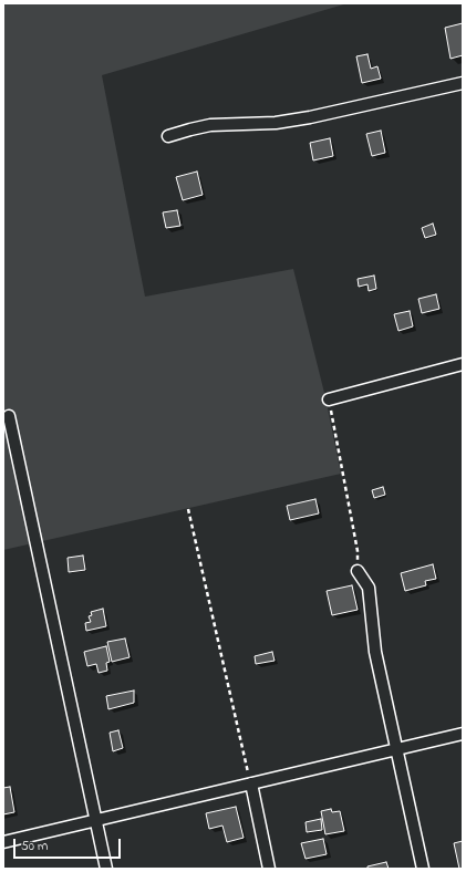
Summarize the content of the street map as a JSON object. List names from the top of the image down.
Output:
{
  "scale_bar": "50 m"
}
